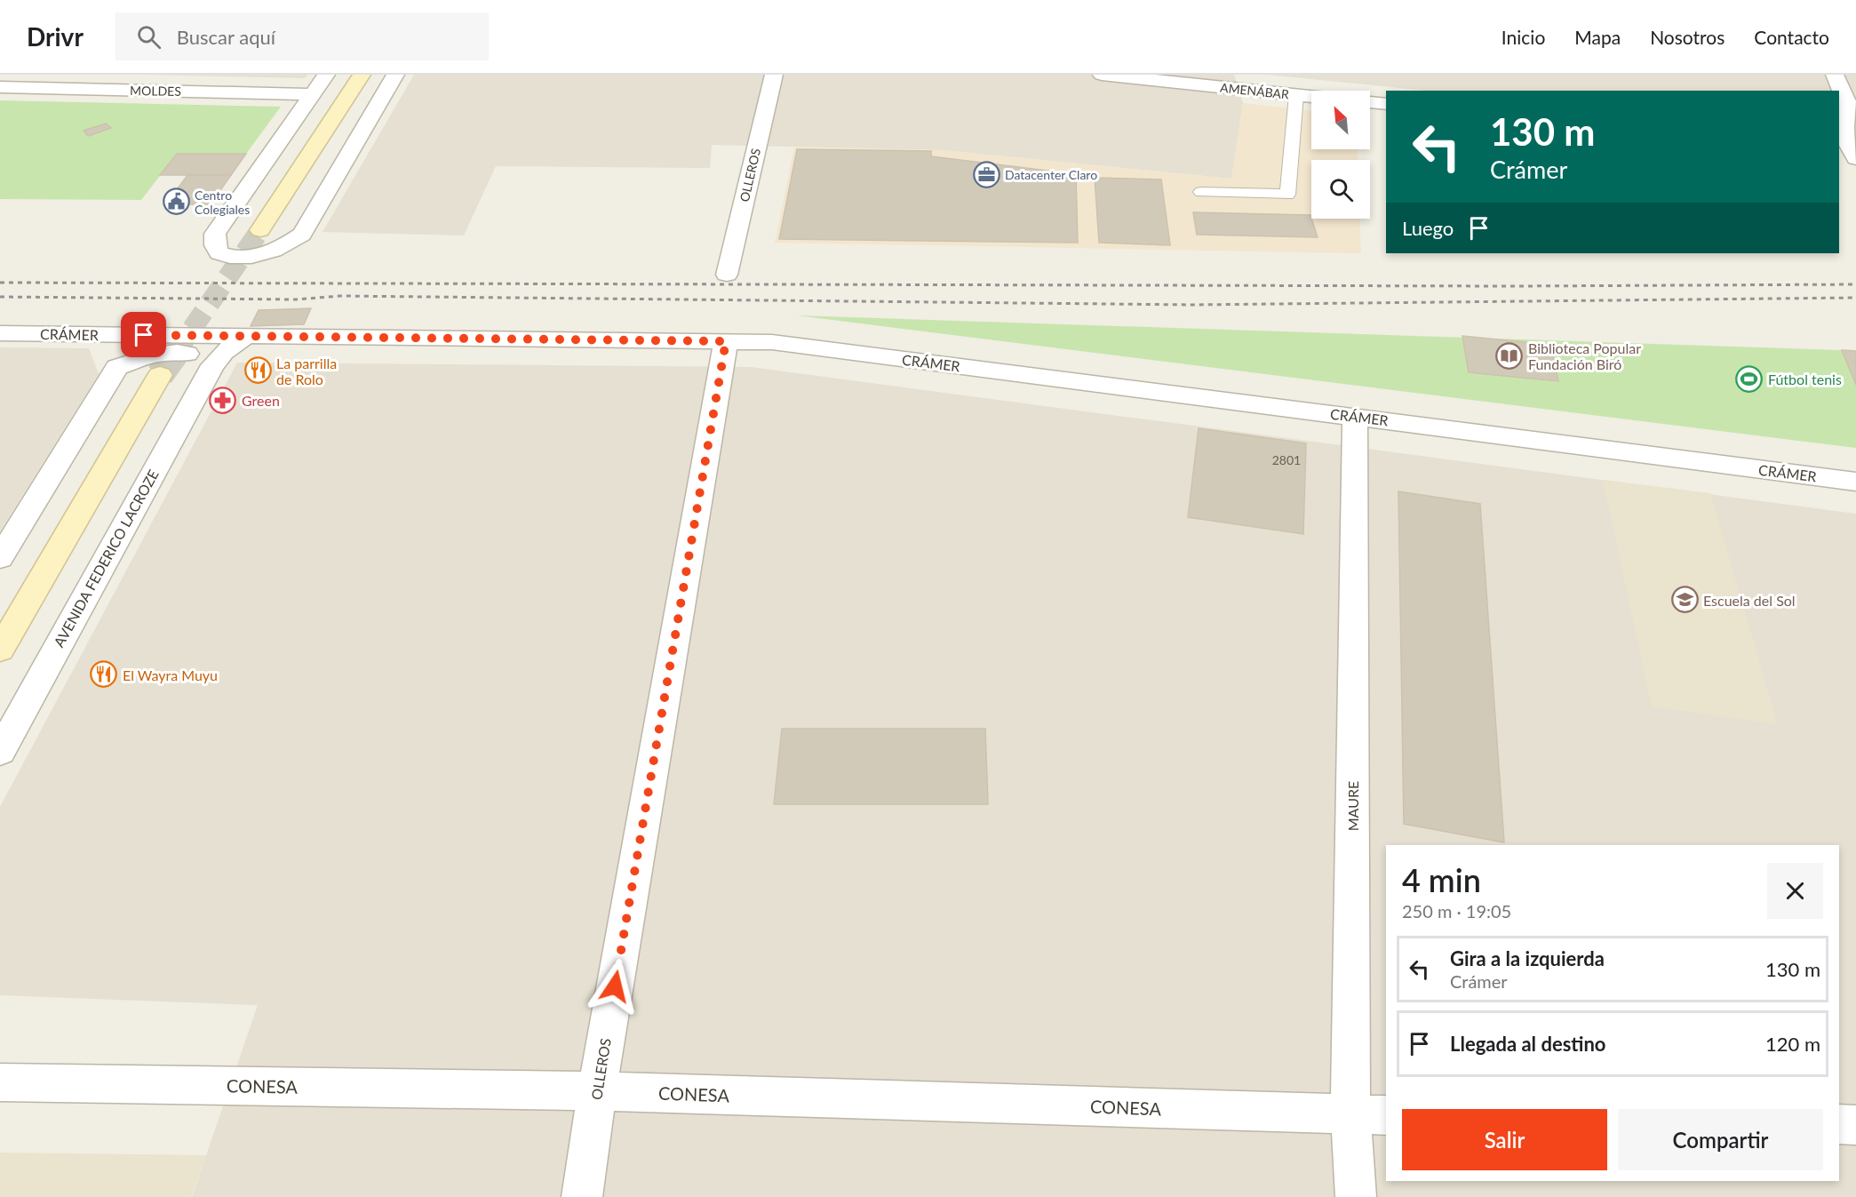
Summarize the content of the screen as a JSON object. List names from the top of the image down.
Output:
{
  "streets": {
    "street": [
      "MOLDES",
      "AMENÁBAR",
      "OLLEROS",
      "CRÁMER",
      "AVENIDA FEDERICO LACROZE",
      "MAURE",
      "CONESA"
    ]
  },
  "crossings": [
    ["OLLEROS", "CRÁMER"],
    ["OLLEROS", "CONESA"],
    ["CRÁMER", "AVENIDA FEDERICO LACROZE"],
    ["CRÁMER", "MAURE"],
    ["MAURE", "CONESA"]
  ],
  "places": {
    "office": ["Datacenter Claro"],
    "public building": ["Centro Colegiales"],
    "library": ["Biblioteca Popular Fundación Biró"],
    "restaurant": ["La parrilla de Rolo", "El Wayra Muyu"],
    "sports": ["Fútbol tenis"],
    "pharmacy": ["Green"],
    "school or university": ["Escuela del Sol"]
  },
  "house_numbers": ["2801"],
  "north": "top left",
  "page": {
    "header": "Drivr",
    "search": "Buscar aquí",
    "nav": [
      "Inicio",
      "Mapa",
      "Nosotros",
      "Contacto"
    ],
    "turn": ["130 m", "Crámer"],
    "then": "Luego",
    "heading": ["4 min", "250 m · 19:05"],
    "list": [
      {
        "name": "Gira a la izquierda",
        "note": "Crámer",
        "value": "130 m"
      },
      {
        "name": "Llegada al destino",
        "value": "120 m"
      }
    ],
    "buttons": ["Salir", "Compartir"]
  }
}
